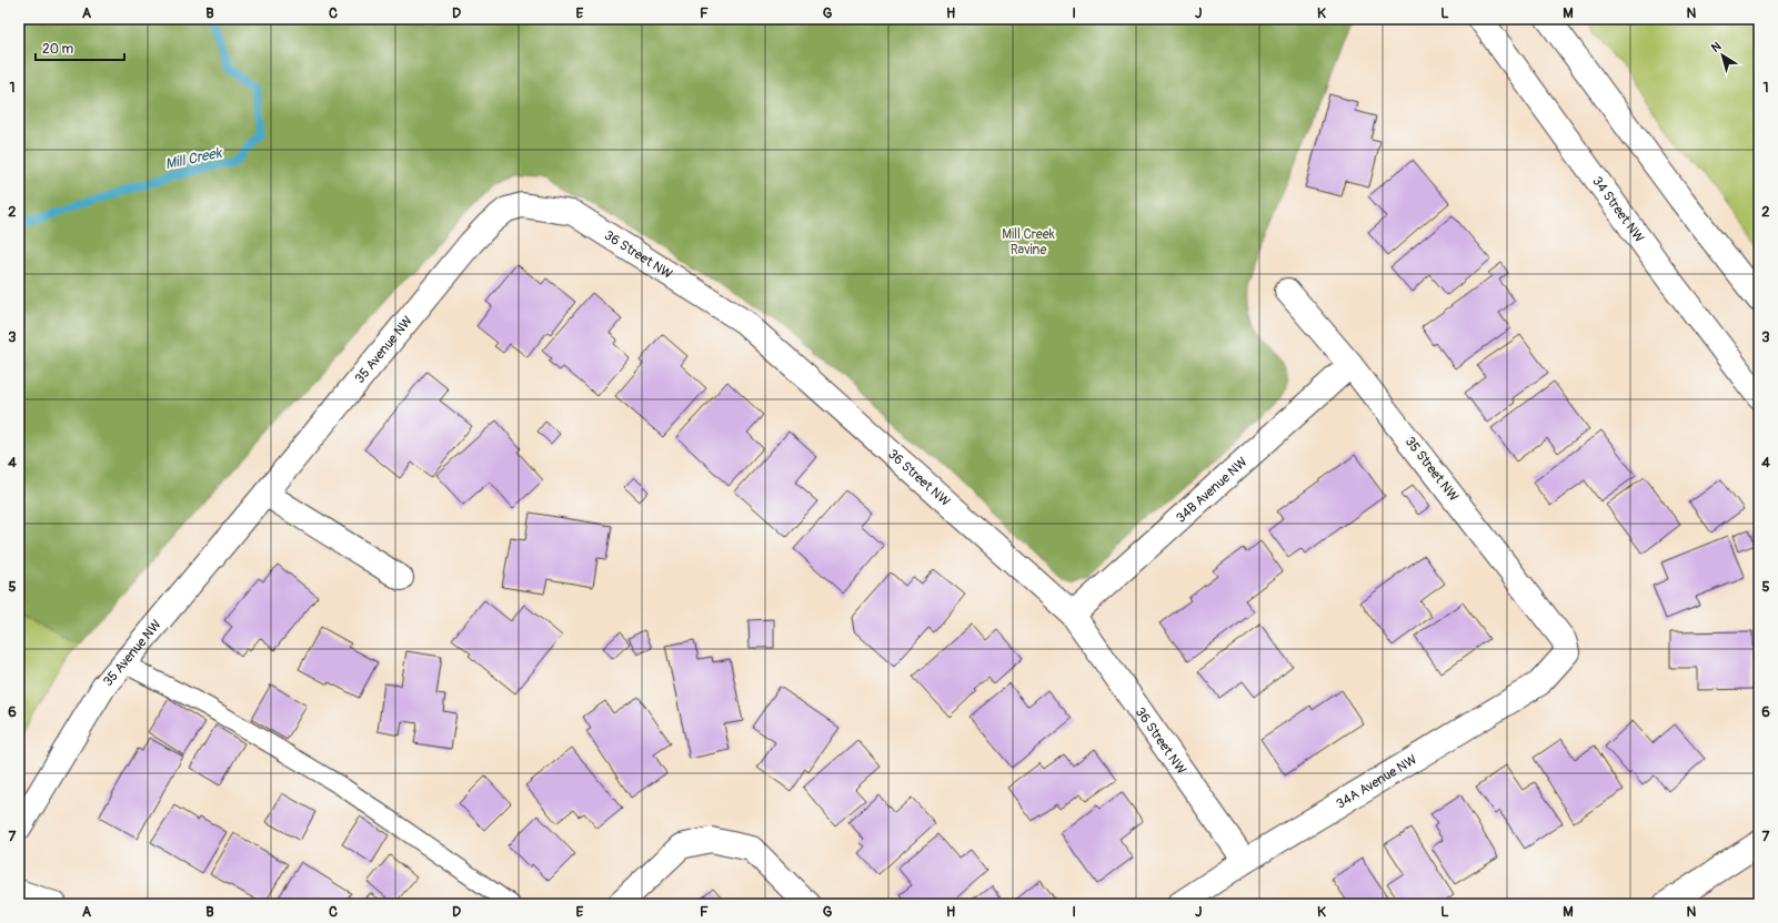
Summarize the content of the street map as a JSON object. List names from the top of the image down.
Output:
{
  "streets": {
    "street": [
      "34 Street NW",
      "36 Street NW",
      "35 Avenue NW",
      "35 Street NW",
      "34B Avenue NW",
      "34A Avenue NW"
    ]
  },
  "crossings": [
    ["36 Street NW", "35 Avenue NW"],
    ["36 Street NW", "34B Avenue NW"],
    ["36 Street NW", "34A Avenue NW"],
    ["35 Street NW", "34B Avenue NW"],
    ["35 Street NW", "34A Avenue NW"]
  ],
  "water": ["Mill Creek"],
  "parks": ["Mill Creek Ravine"],
  "scale_bar": "20 m",
  "north": "top left",
  "grid": {
    "columns": [
      "A",
      "B",
      "C",
      "D",
      "E",
      "F",
      "G",
      "H",
      "I",
      "J",
      "K",
      "L",
      "M",
      "N"
    ],
    "rows": [
      "1",
      "2",
      "3",
      "4",
      "5",
      "6",
      "7"
    ]
  }
}
